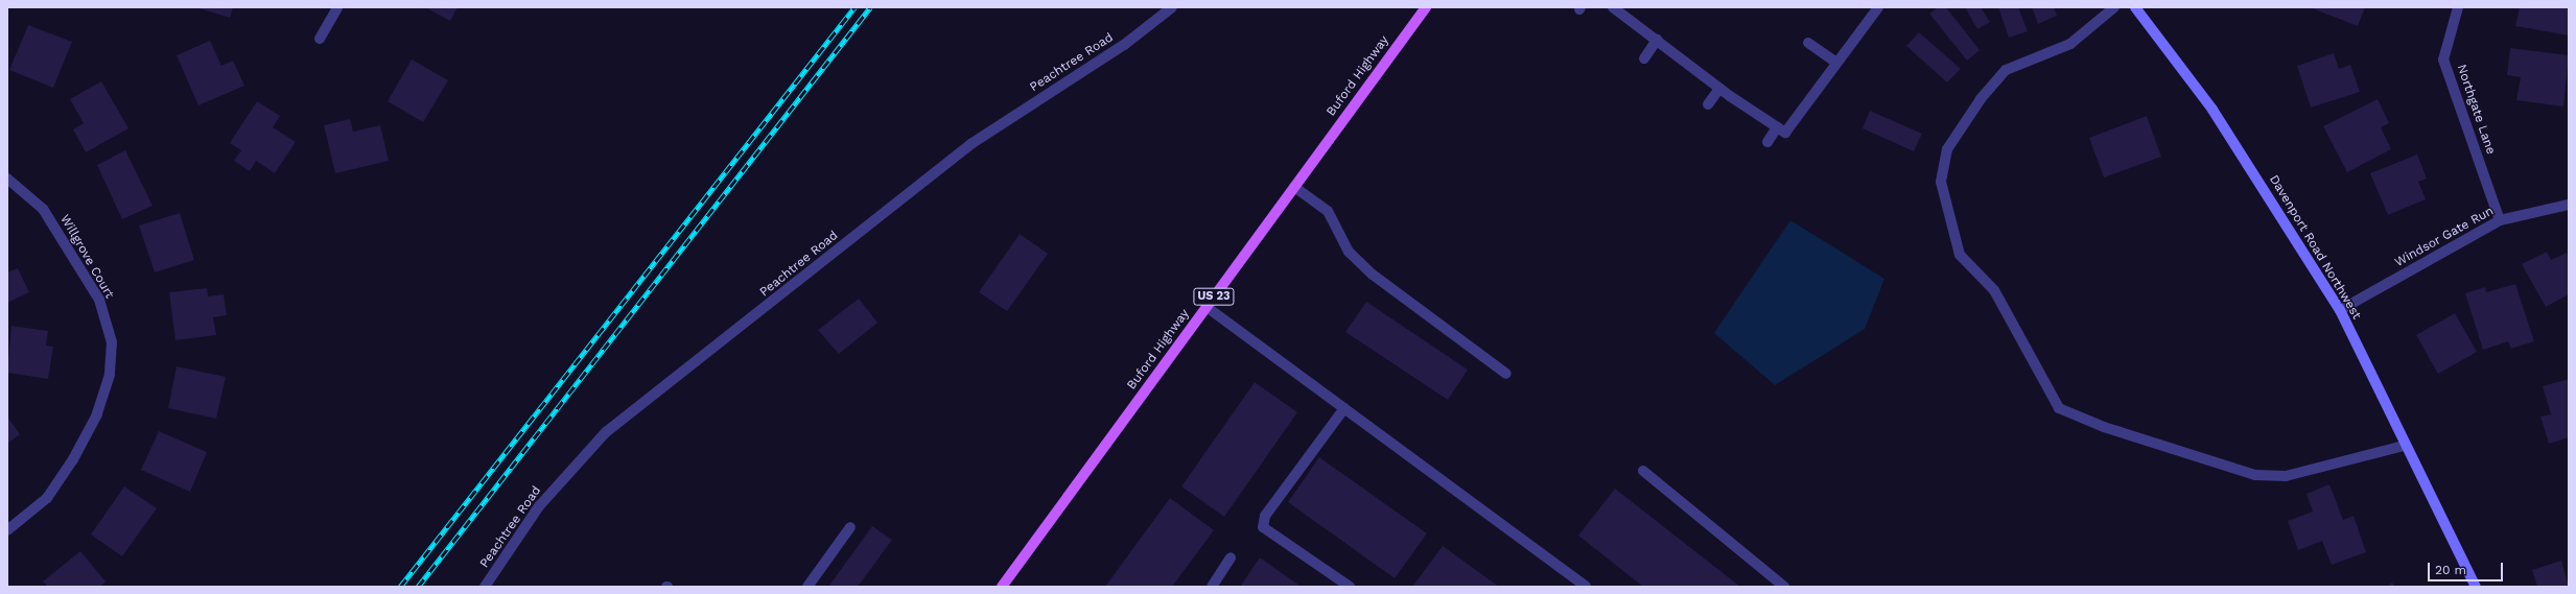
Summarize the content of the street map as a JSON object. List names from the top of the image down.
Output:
{
  "streets": {
    "main road": ["Buford Highway", "US 23"],
    "street": [
      "Peachtree Road",
      "Northgate Lane",
      "Windsor Gate Run",
      "Davenport Road Northwest",
      "Willgrove Court"
    ]
  },
  "crossings": [
    ["Northgate Lane", "Windsor Gate Run"],
    ["Windsor Gate Run", "Davenport Road Northwest"]
  ],
  "scale_bar": "20 m"
}
